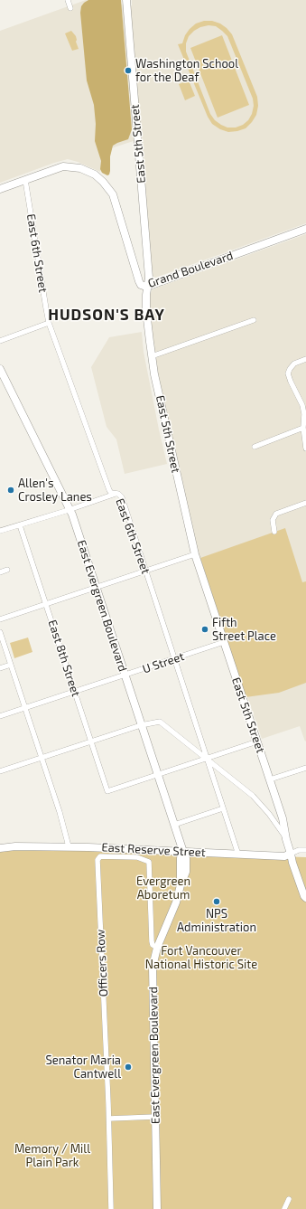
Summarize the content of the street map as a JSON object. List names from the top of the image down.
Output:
{
  "streets": {
    "street": [
      "East 5th Street",
      "East 6th Street",
      "Grand Boulevard",
      "East Evergreen Boulevard",
      "East 8th Street",
      "U Street",
      "East Reserve Street",
      "Officers Row"
    ]
  },
  "crossings": [
    ["East 5th Street", "Grand Boulevard"],
    ["East 5th Street", "U Street"],
    ["East 5th Street", "East Reserve Street"],
    ["East 6th Street", "Grand Boulevard"],
    ["East 6th Street", "U Street"],
    ["East 6th Street", "East Reserve Street"],
    ["East Evergreen Boulevard", "East 8th Street"],
    ["East Evergreen Boulevard", "U Street"],
    ["East Evergreen Boulevard", "East Reserve Street"],
    ["East Evergreen Boulevard", "Officers Row"],
    ["East 8th Street", "U Street"]
  ],
  "districts": ["HUDSON'S BAY"],
  "parks": ["Evergreen Aboretum", "Fort Vancouver National Historic Site", "Memory / Mill Plain Park"],
  "places": [
    "Washington School for the Deaf",
    "Allen's Crosley Lanes",
    "Fifth Street Place",
    "NPS Administration",
    "Senator Maria Cantwell"
  ]
}
